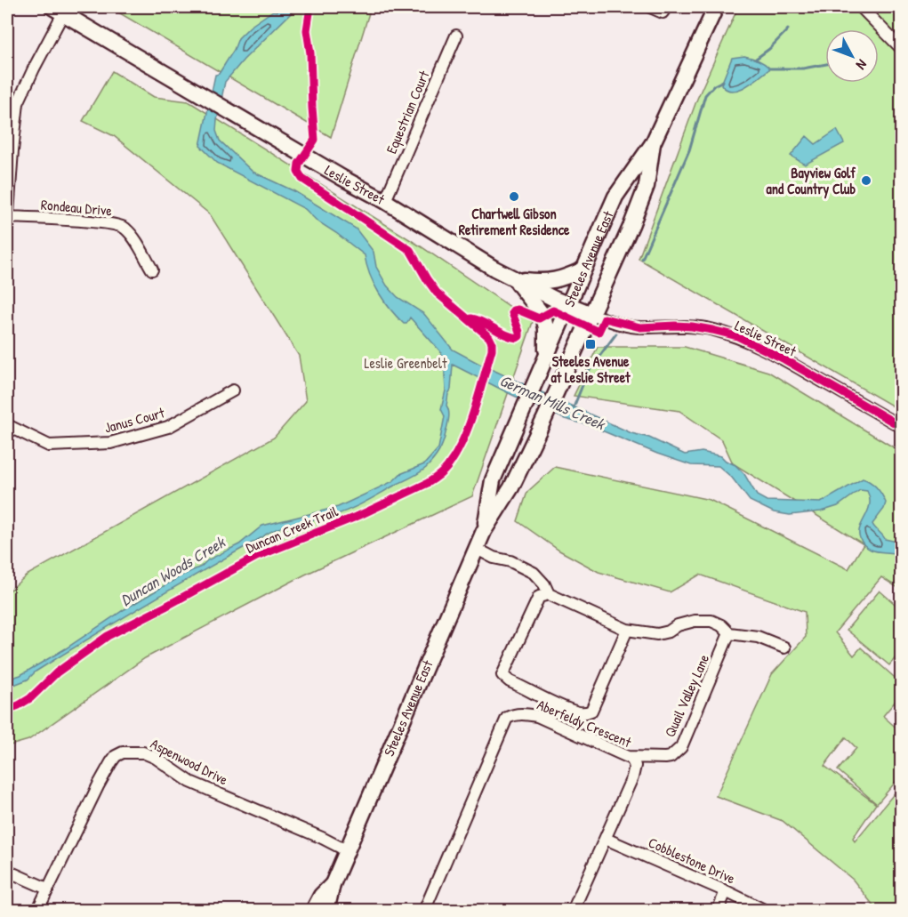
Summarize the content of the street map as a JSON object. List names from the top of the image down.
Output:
{
  "streets": {
    "main road": ["Leslie Street", "Steeles Avenue East"],
    "street": [
      "Equestrian Court",
      "Rondeau Drive",
      "Janus Court",
      "Quail Valley Lane",
      "Aberfeldy Crescent",
      "Aspenwood Drive",
      "Cobblestone Drive"
    ],
    "cycle path": ["Duncan Creek Trail"]
  },
  "crossings": [
    ["Equestrian Court", "Leslie Street"],
    ["Leslie Street", "Steeles Avenue East"],
    ["Steeles Avenue East", "Aspenwood Drive"],
    ["Quail Valley Lane", "Aberfeldy Crescent"],
    ["Aberfeldy Crescent", "Cobblestone Drive"]
  ],
  "water": ["German Mills Creek", "Duncan Woods Creek"],
  "parks": ["Leslie Greenbelt"],
  "places": {
    "other": ["Bayview Golf and Country Club", "Chartwell Gibson Retirement Residence"],
    "transit": ["Steeles Avenue at Leslie Street"]
  },
  "north": "bottom right"
}
